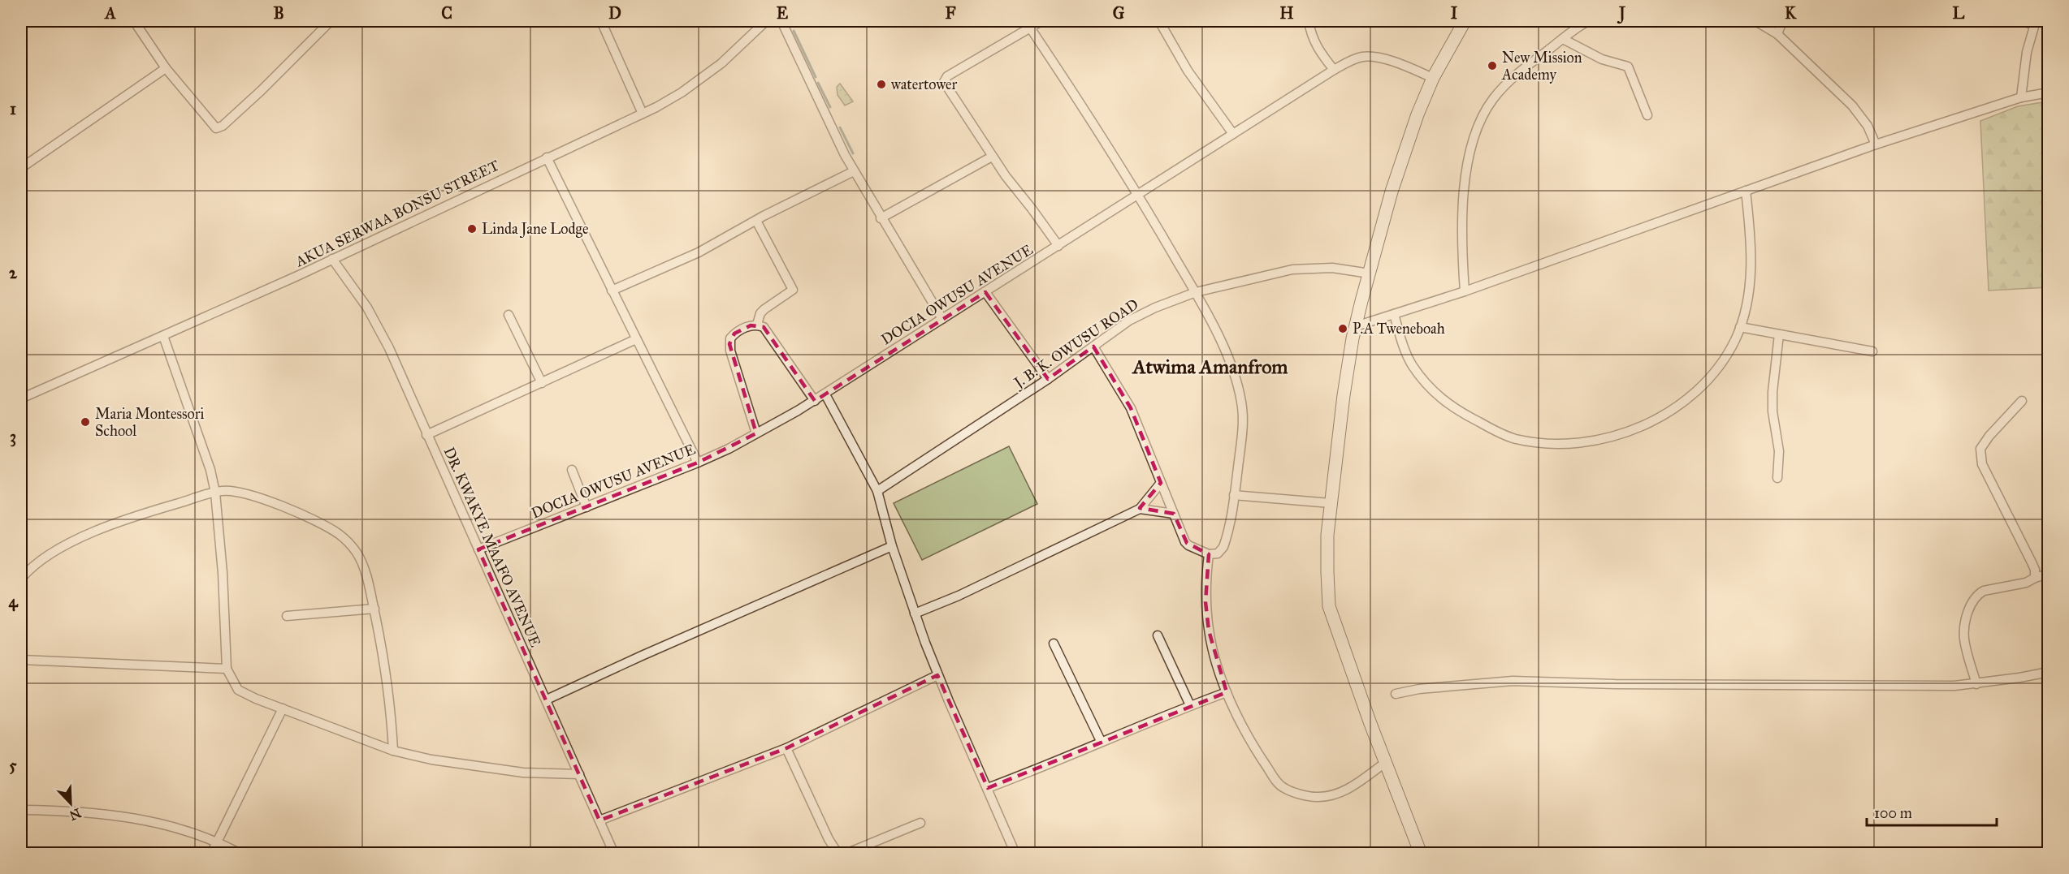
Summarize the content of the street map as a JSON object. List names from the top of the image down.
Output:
{
  "streets": {
    "street": [
      "AKUA SERWAA BONSU STREET",
      "DOCIA OWUSU AVENUE",
      "J. B. K. OWUSU ROAD",
      "DR. KWAKYE MAAFO AVENUE"
    ]
  },
  "crossings": [
    ["AKUA SERWAA BONSU STREET", "DR. KWAKYE MAAFO AVENUE"],
    ["DOCIA OWUSU AVENUE", "DR. KWAKYE MAAFO AVENUE"]
  ],
  "districts": ["Atwima Amanfrom"],
  "places": [
    "New Mission Academy",
    "watertower",
    "Linda Jane Lodge",
    "P.A Tweneboah",
    "Maria Montessori School"
  ],
  "scale_bar": "100 m",
  "north": "bottom right",
  "grid": {
    "columns": [
      "A",
      "B",
      "C",
      "D",
      "E",
      "F",
      "G",
      "H",
      "I",
      "J",
      "K",
      "L"
    ],
    "rows": [
      "1",
      "2",
      "3",
      "4",
      "5"
    ]
  }
}
